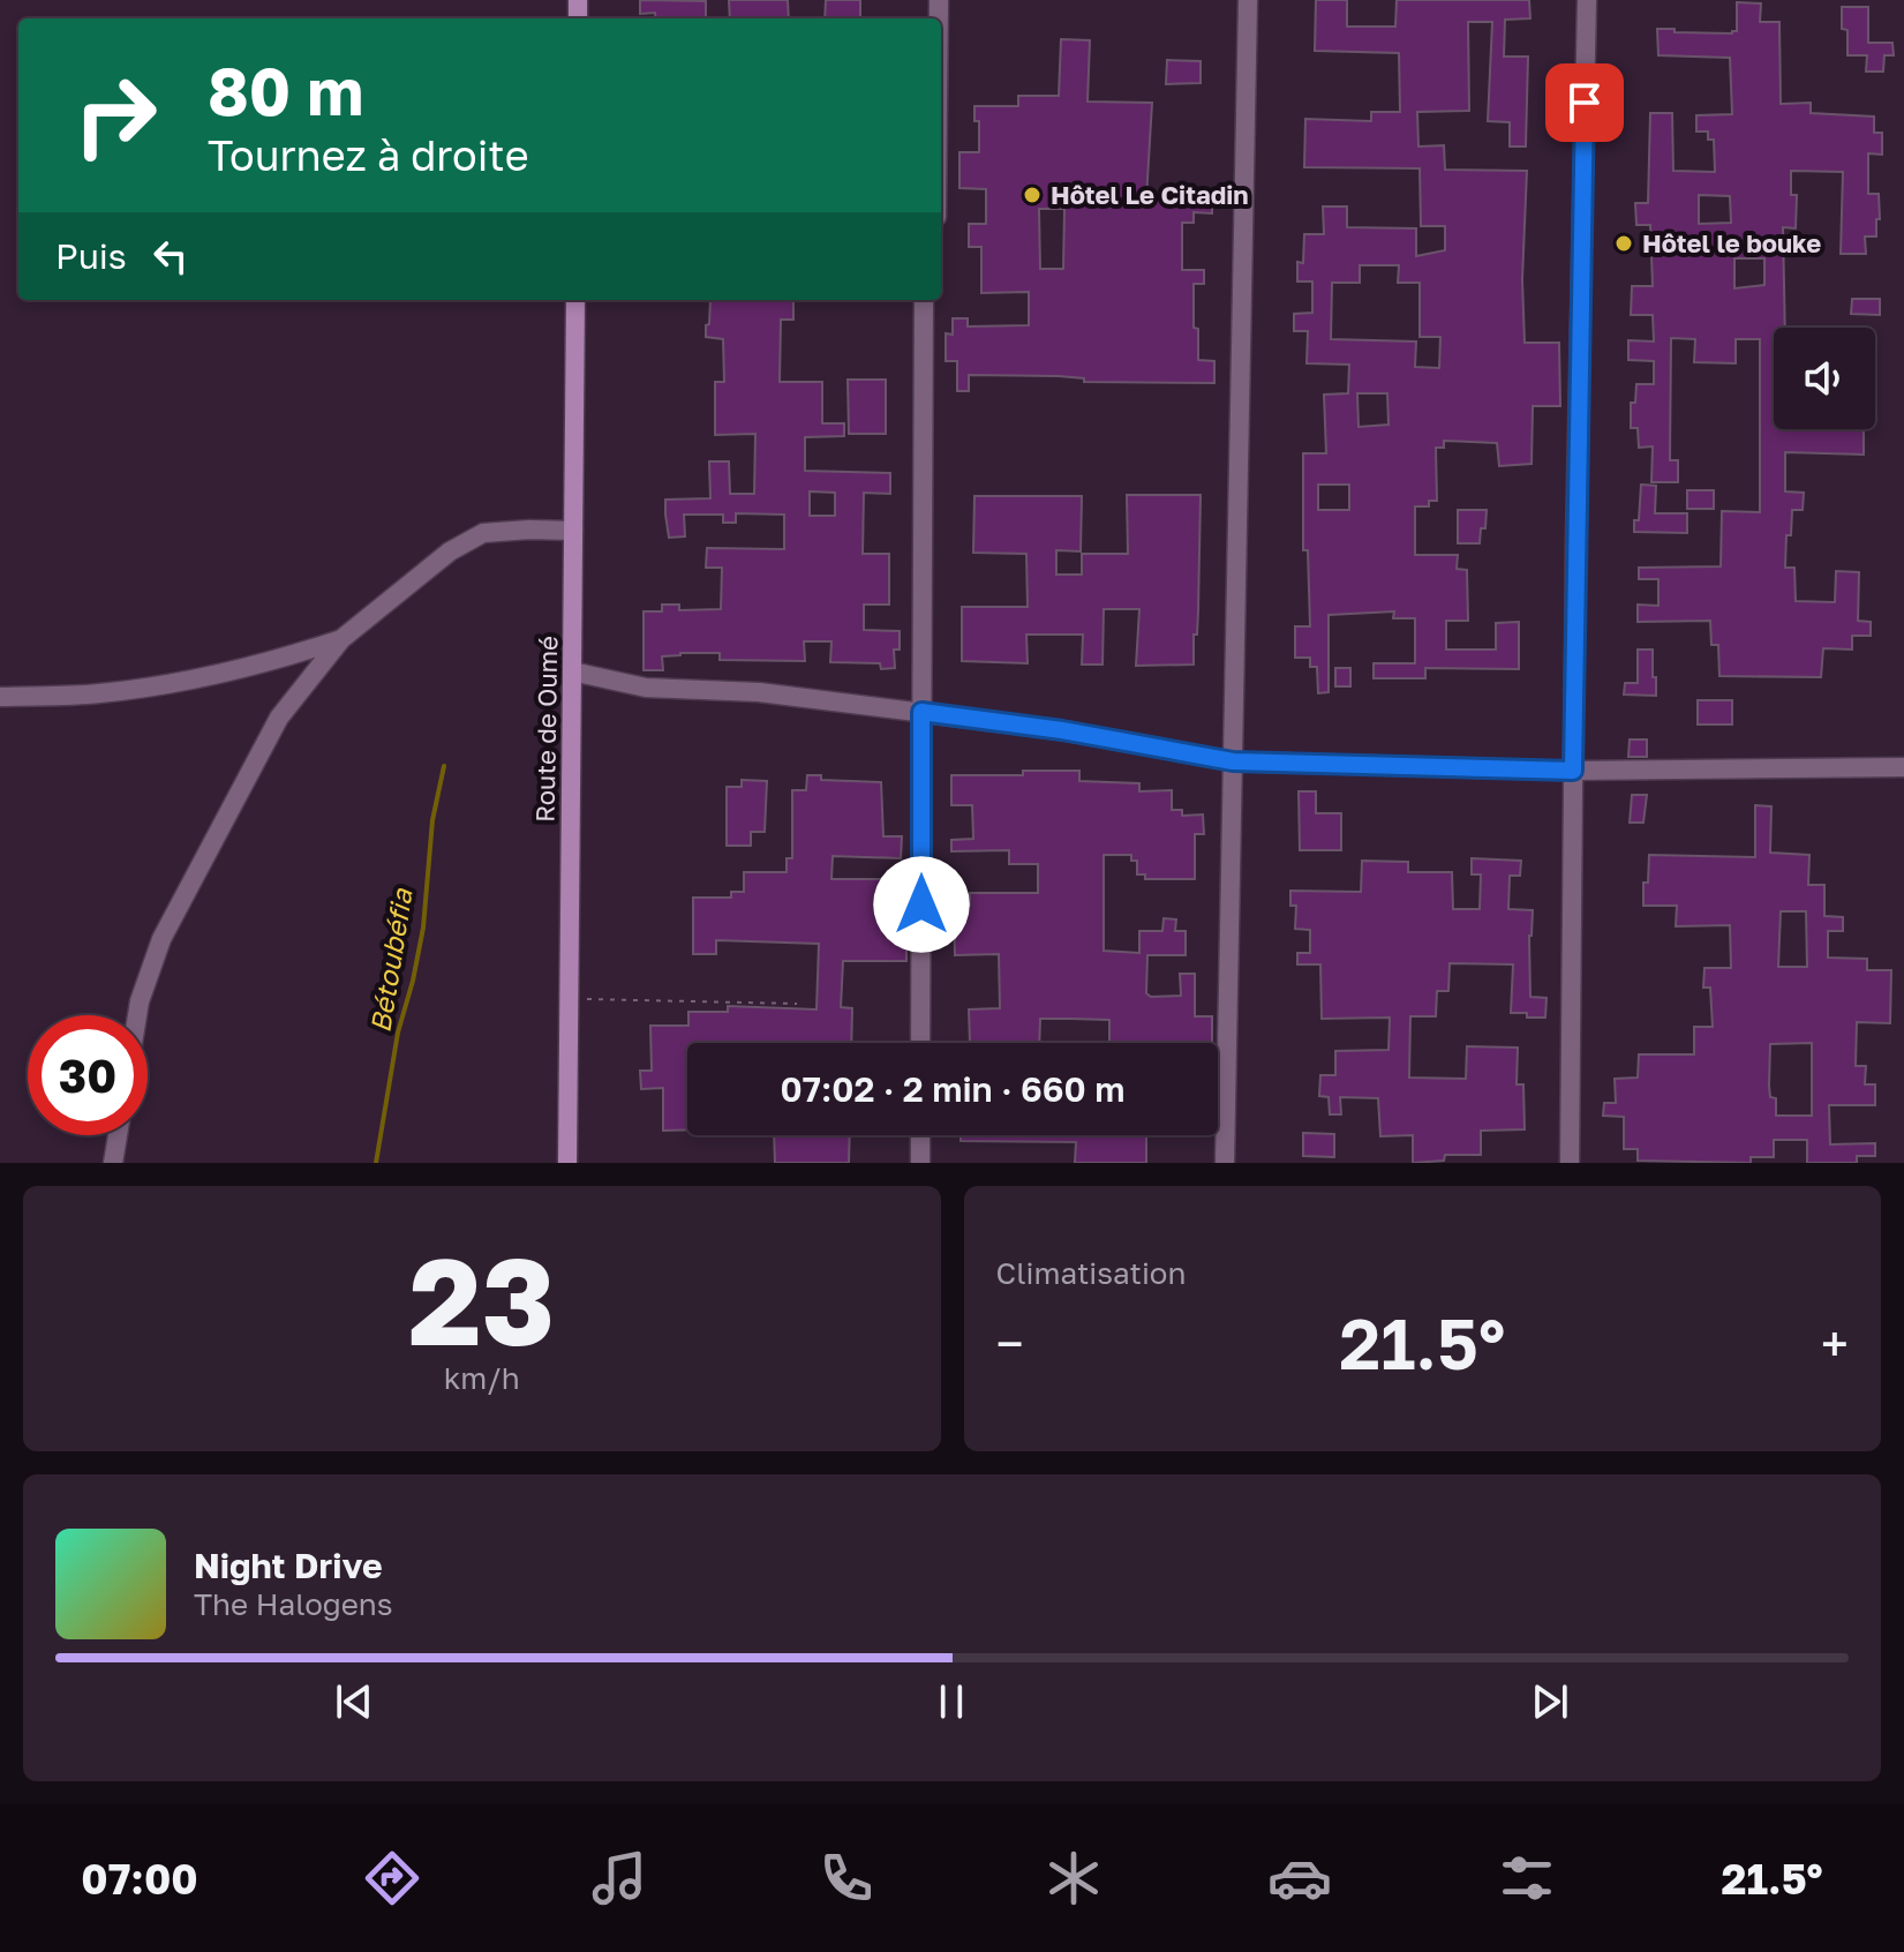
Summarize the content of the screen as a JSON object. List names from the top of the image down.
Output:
{
  "streets": {
    "street": ["Route de Oumé"]
  },
  "water": ["Bétoubéfia"],
  "places": ["Hôtel Le Citadin", "Hôtel le bouke"],
  "page": {
    "turn": ["80 m", "Tournez à droite"],
    "then": "Puis",
    "limit": "30",
    "trip": "07:02 · 2 min · 660 m",
    "tile": [
      ["23", "km/h"],
      "Climatisation"
    ],
    "heat": ["−", "21.5°", "+"],
    "song": ["Night Drive", "The Halogens"],
    "tabs": ["07:00", "21.5°"]
  }
}
